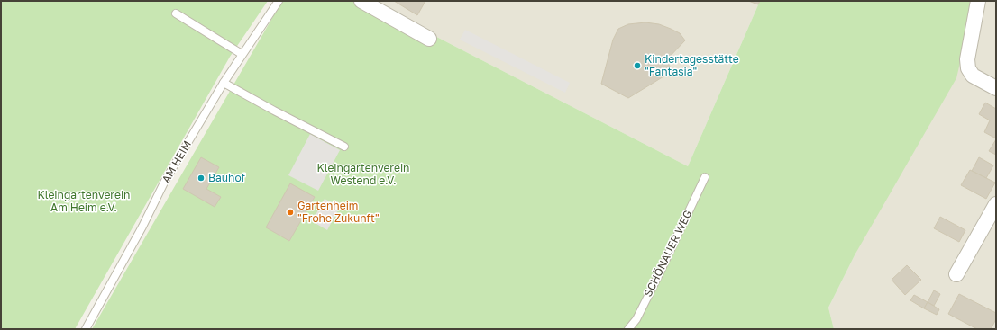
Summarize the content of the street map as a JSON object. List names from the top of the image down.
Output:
{
  "streets": {
    "lane": ["AM HEIM", "SCHÖNAUER WEG"]
  },
  "parks": ["Kleingartenverein Westend e.V.", "Kleingartenverein Am Heim e.V."],
  "places": ["Kindertagesstätte \"Fantasia\"", "Bauhof", "Gartenheim \"Frohe Zukunft\""]
}
